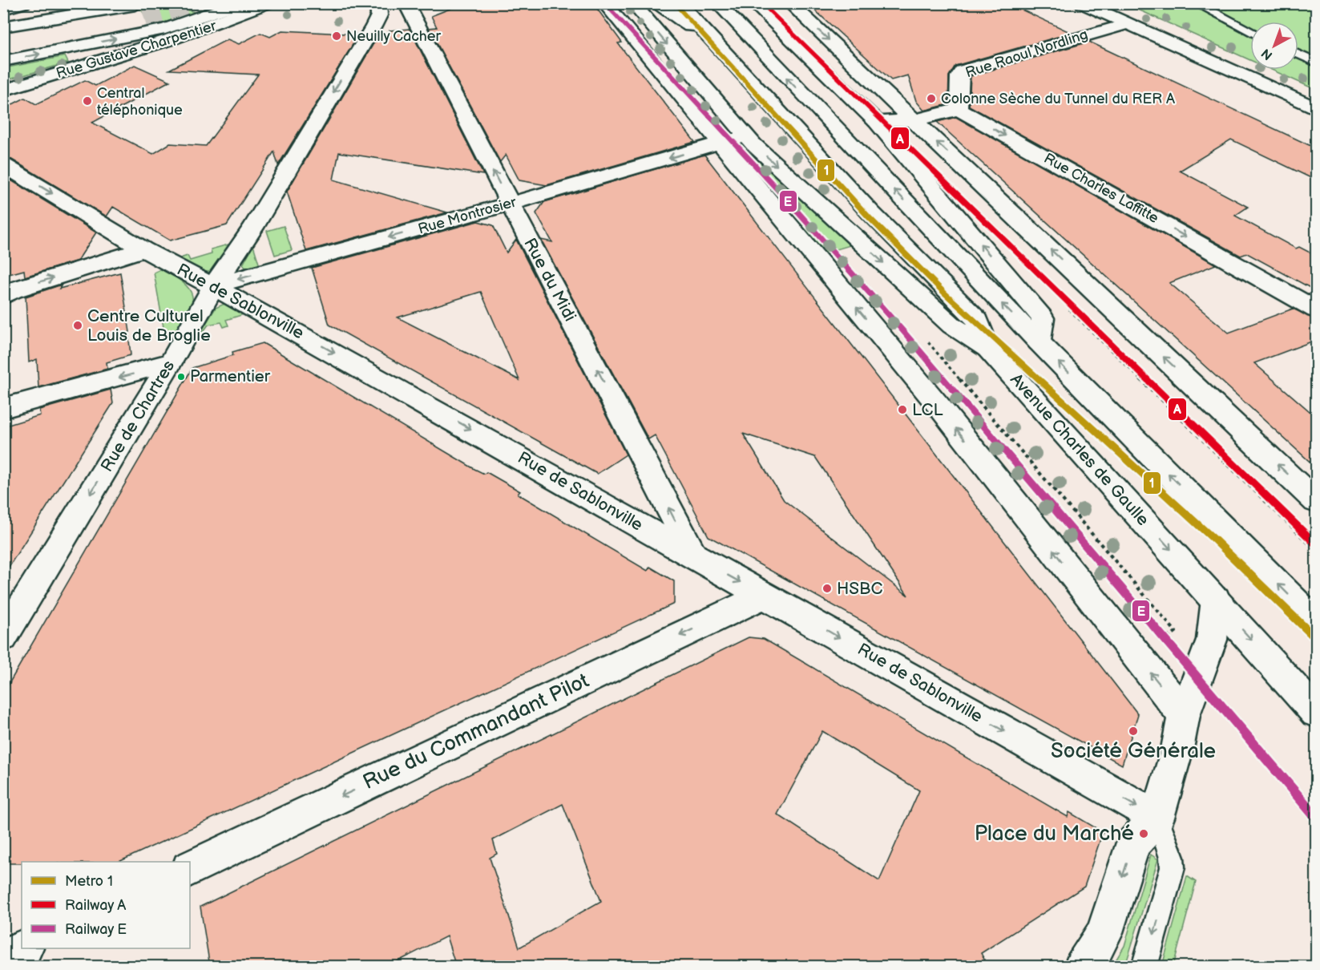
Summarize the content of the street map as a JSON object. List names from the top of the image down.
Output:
{
  "streets": {
    "main road": [
      "Rue Gustave Charpentier",
      "Rue Raoul Nordling",
      "Rue Charles Laffitte",
      "Rue Montrosier",
      "Rue du Midi",
      "Rue de Sablonville",
      "Rue de Chartres",
      "Avenue Charles de Gaulle",
      "Rue du Commandant Pilot"
    ]
  },
  "crossings": [
    ["Rue Raoul Nordling", "Rue Charles Laffitte"],
    ["Rue Montrosier", "Rue du Midi"],
    ["Rue Montrosier", "Rue de Sablonville"],
    ["Rue Montrosier", "Rue de Chartres"],
    ["Rue du Midi", "Rue de Sablonville"],
    ["Rue de Sablonville", "Rue de Chartres"],
    ["Rue de Sablonville", "Rue du Commandant Pilot"]
  ],
  "one_way": [
    "Rue Montrosier",
    "Rue de Sablonville",
    "Rue de Chartres",
    "Rue du Commandant Pilot"
  ],
  "places": [
    "Neuilly Cacher",
    "Colonne Sèche du Tunnel du RER A",
    "Central téléphonique",
    "Centre Culturel Louis de Broglie",
    "Parmentier",
    "LCL",
    "HSBC",
    "Société Générale",
    "Place du Marché"
  ],
  "lines": ["metro line 1", "rail line A", "rail line E"],
  "legend": ["Metro 1", "Railway A", "Railway E"],
  "north": "bottom left"
}
